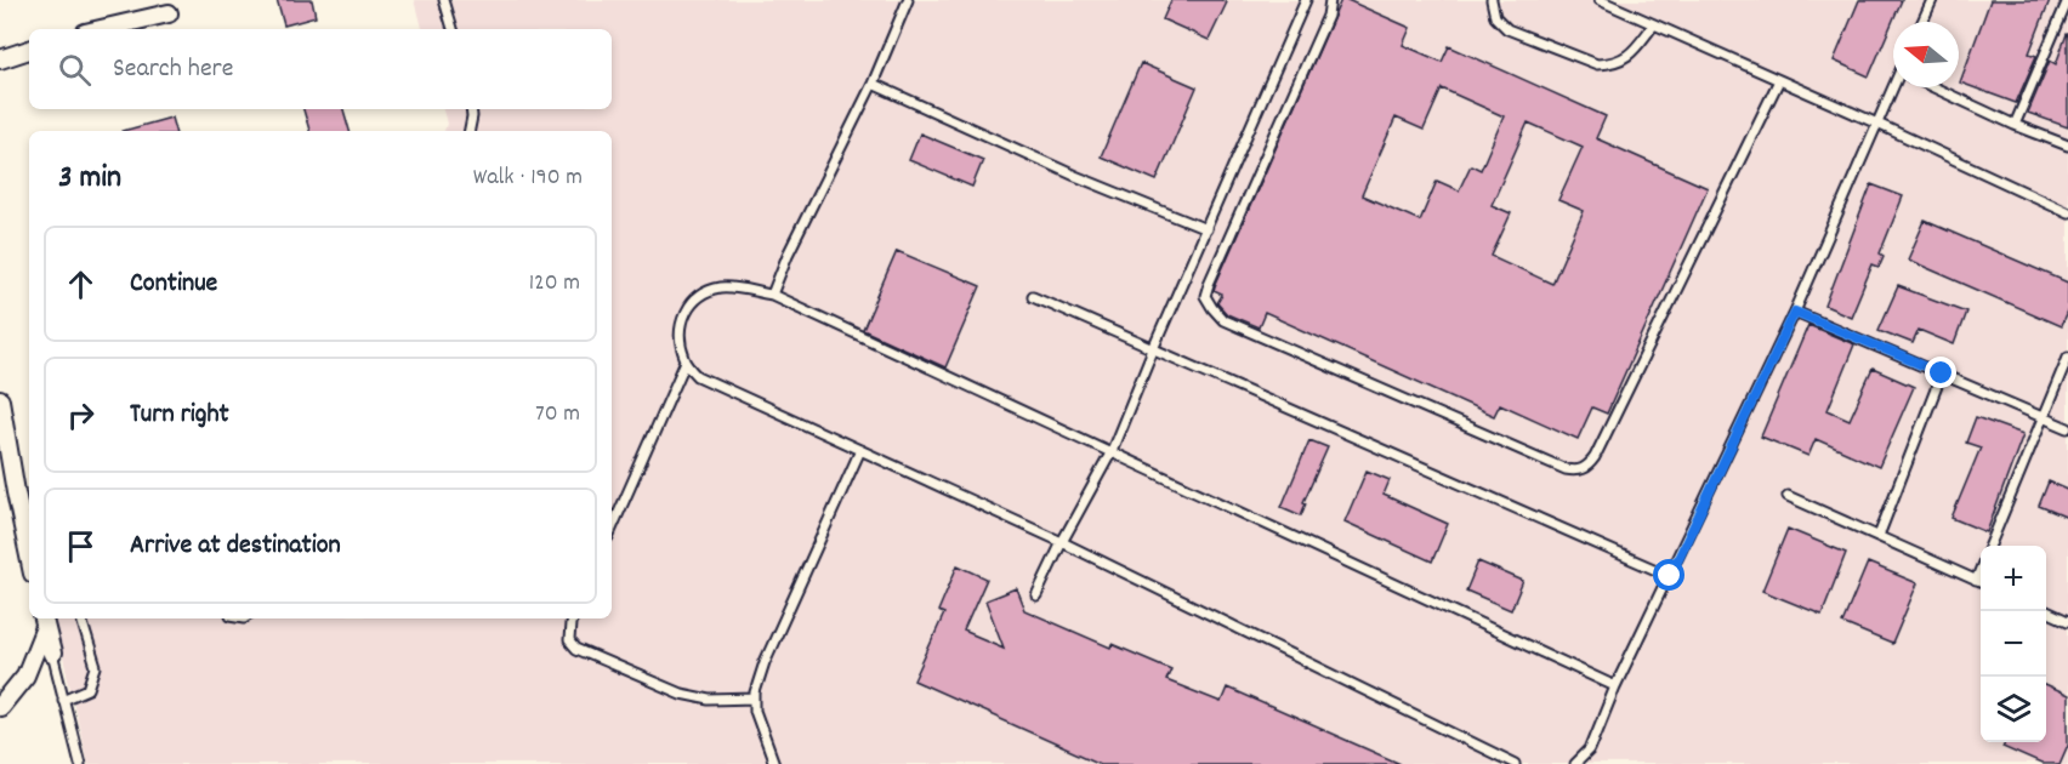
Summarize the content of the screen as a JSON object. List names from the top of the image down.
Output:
{
  "north": "left",
  "page": {
    "search": "Search here",
    "heading": ["3 min", "Walk · 190 m"],
    "list": [
      ["Continue", "120 m"],
      ["Turn right", "70 m"],
      "Arrive at destination"
    ],
    "map_buttons": ["+", "−"]
  }
}
